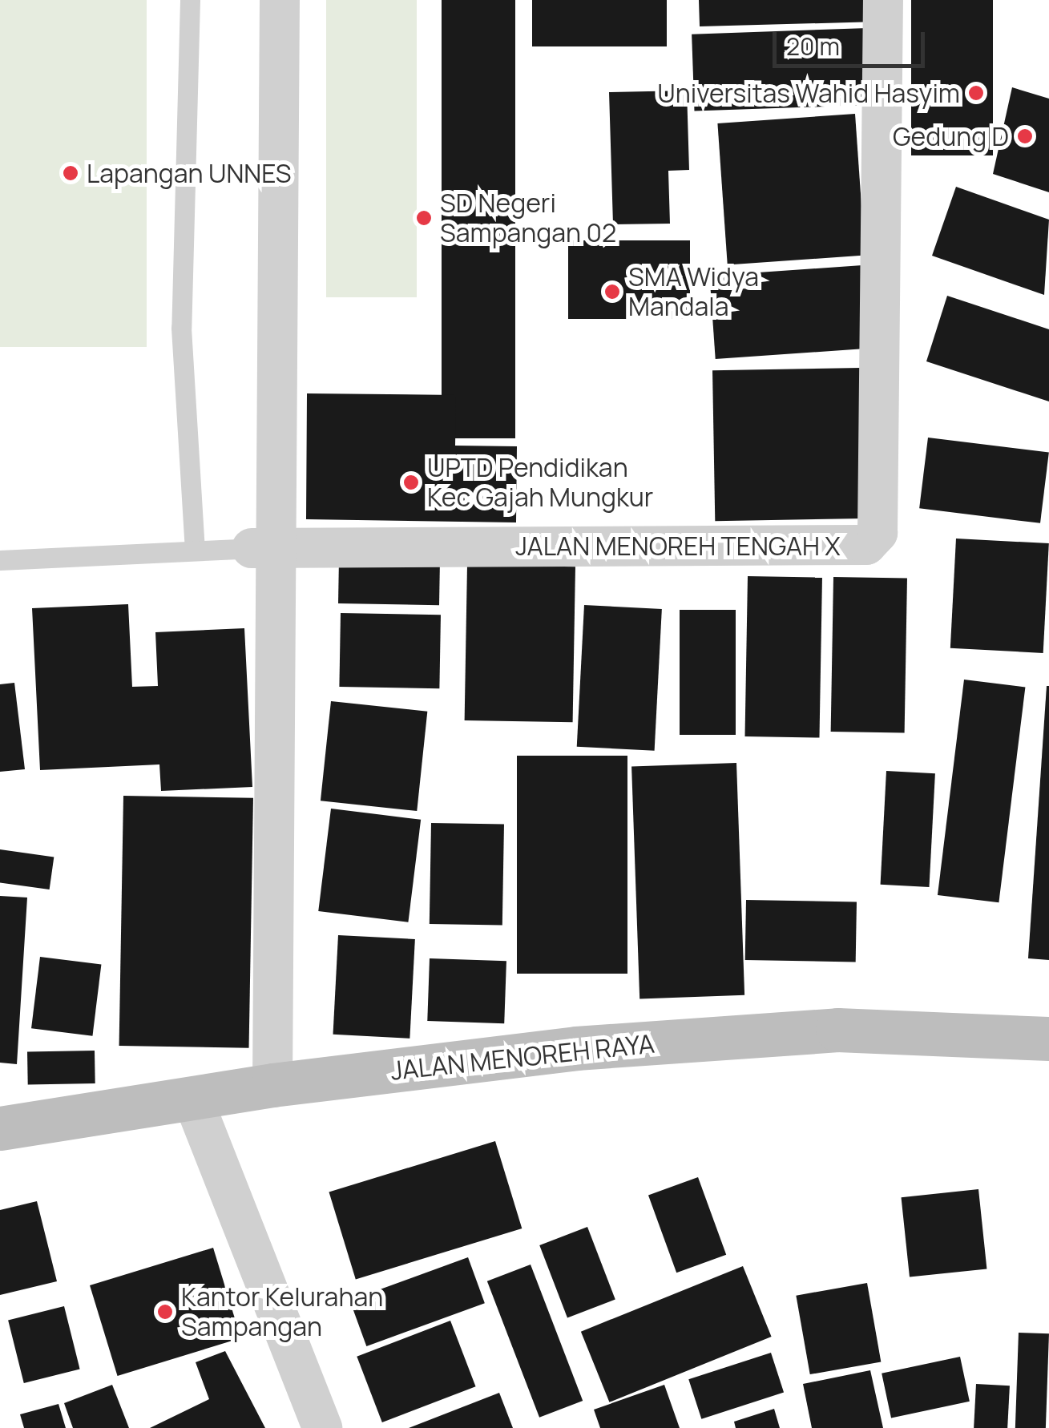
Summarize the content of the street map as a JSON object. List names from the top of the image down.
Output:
{
  "streets": {
    "main road": ["JALAN MENOREH RAYA"],
    "street": ["JALAN MENOREH TENGAH X"]
  },
  "places": [
    "Universitas Wahid Hasyim",
    "Gedung D",
    "Lapangan UNNES",
    "SD Negeri Sampangan 02",
    "SMA Widya Mandala",
    "UPTD Pendidikan Kec Gajah Mungkur",
    "Kantor Kelurahan Sampangan"
  ],
  "scale_bar": "20 m"
}
